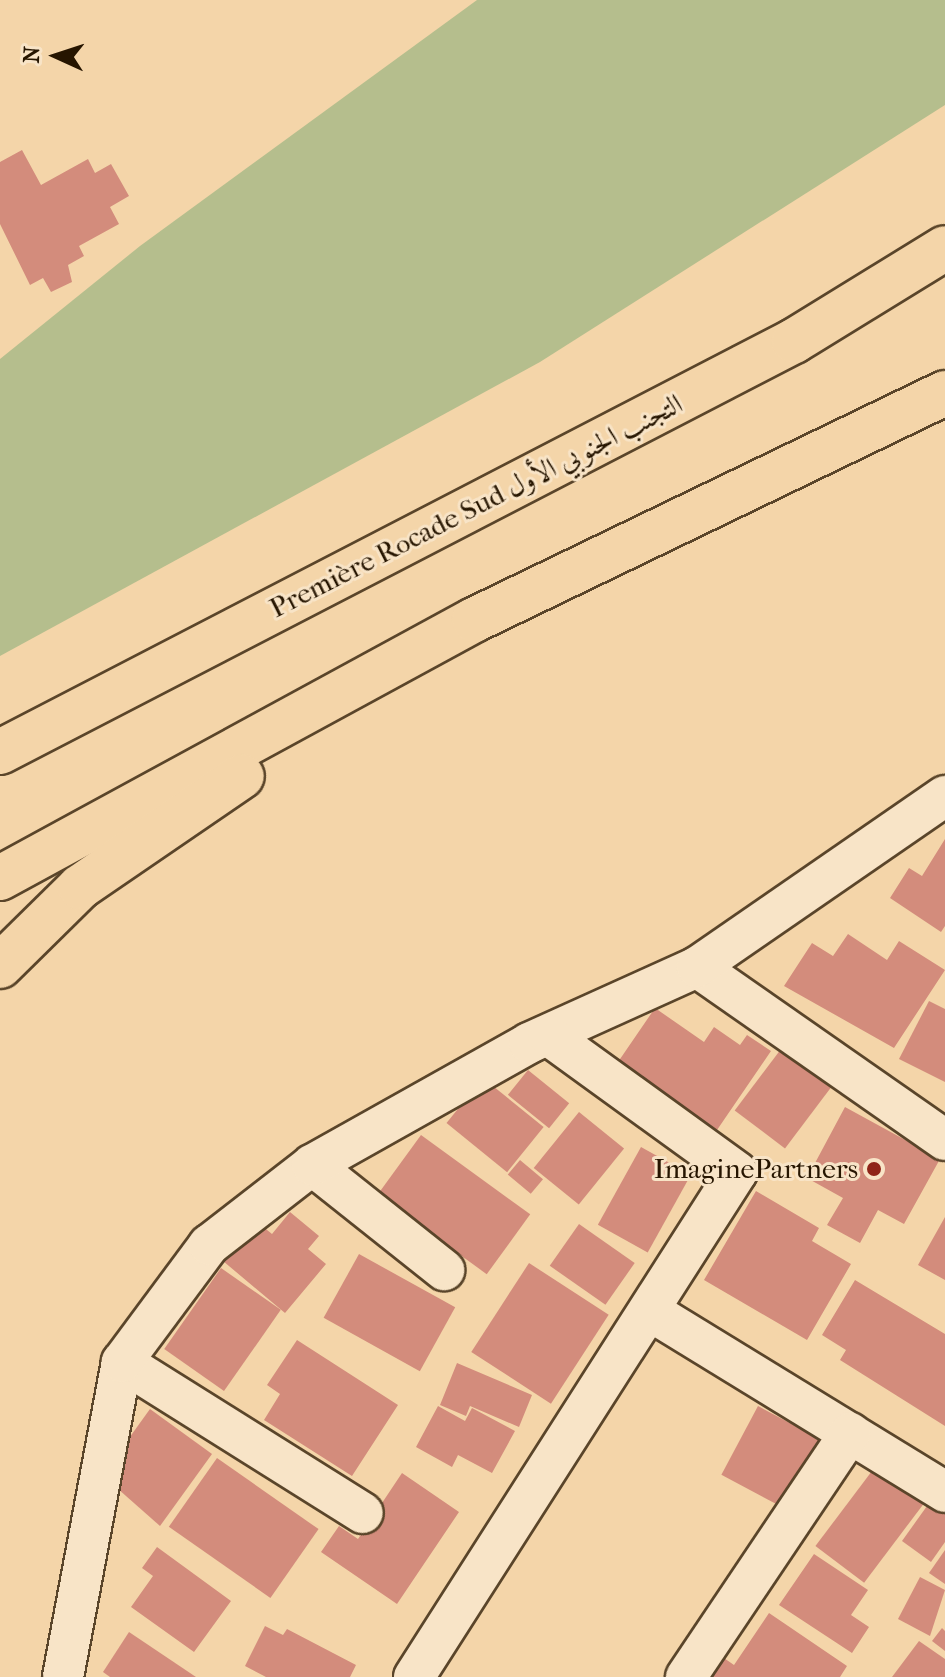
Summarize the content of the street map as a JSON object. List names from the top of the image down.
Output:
{
  "streets": {
    "highway": ["Première Rocade Sud التجنب الجنوبي الأول"]
  },
  "places": ["ImaginePartners"],
  "north": "left"
}
